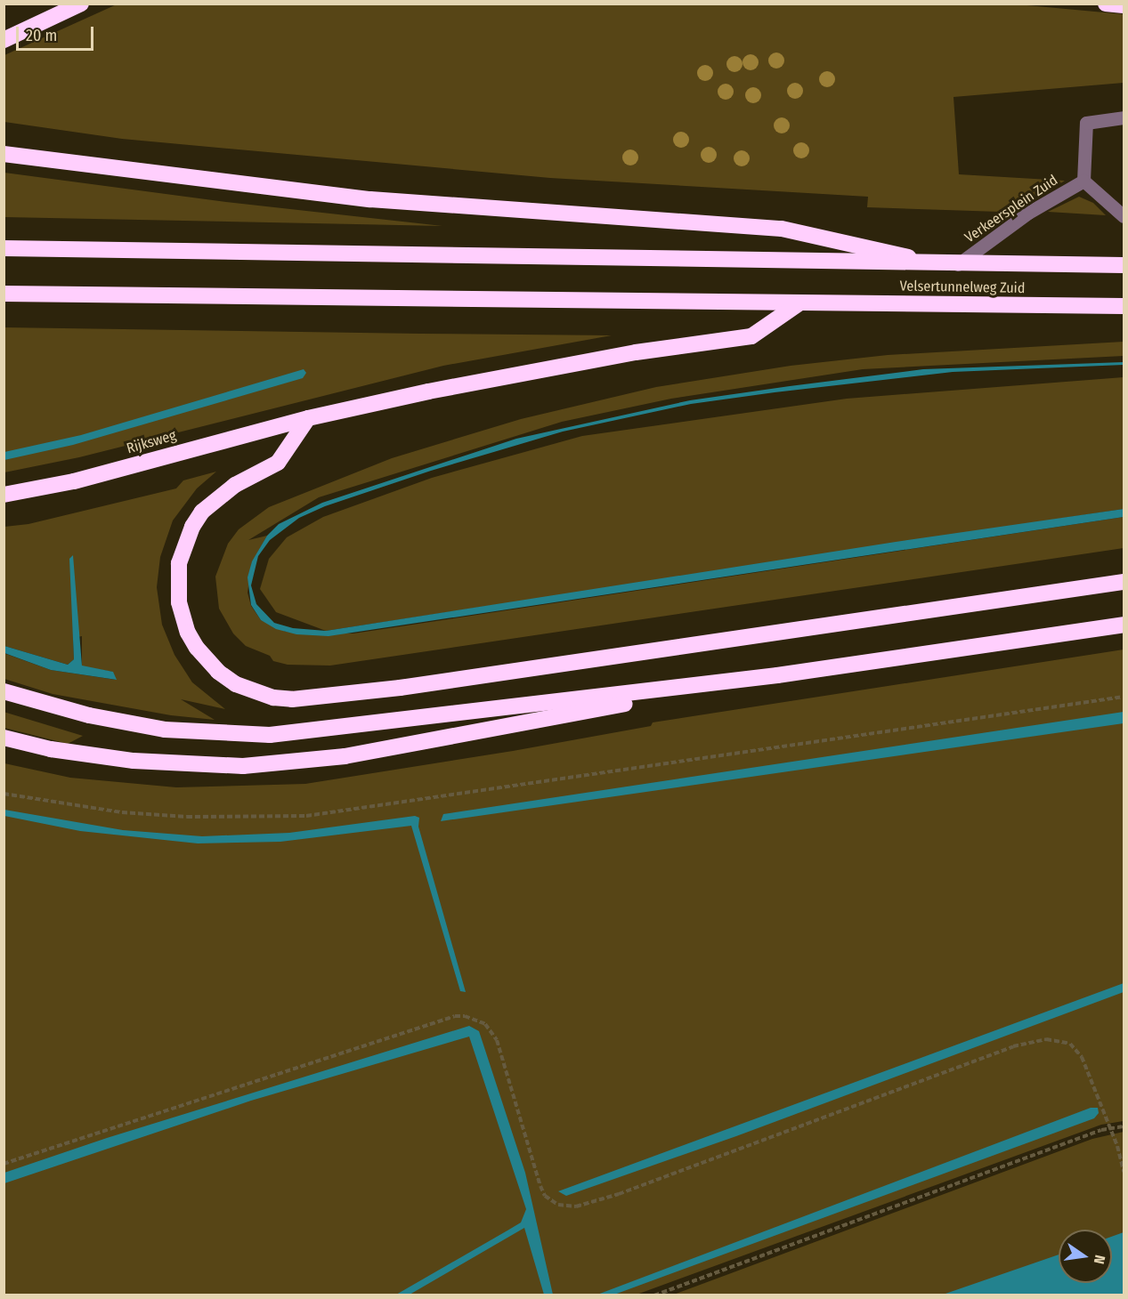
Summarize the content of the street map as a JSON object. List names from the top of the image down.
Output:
{
  "streets": {
    "highway": ["Velsertunnelweg Zuid", "Rijksweg"],
    "lane": ["Verkeersplein Zuid"]
  },
  "crossings": [
    ["Verkeersplein Zuid", "Velsertunnelweg Zuid"],
    ["Velsertunnelweg Zuid", "Rijksweg"]
  ],
  "scale_bar": "20 m",
  "north": "right"
}
